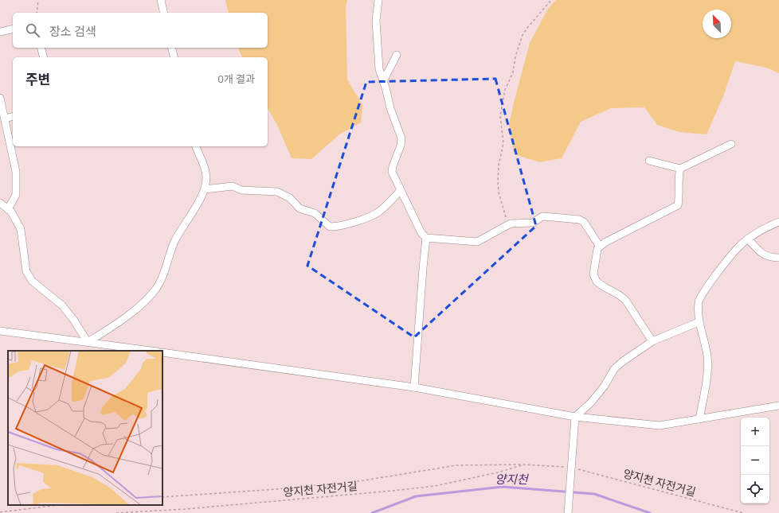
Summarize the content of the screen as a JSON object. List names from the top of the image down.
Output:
{
  "streets": {
    "path": ["양지천 자전거길"]
  },
  "water": ["양지천"],
  "north": "top left",
  "page": {
    "search": "장소 검색",
    "heading": ["주변", "0개 결과"],
    "map_buttons": ["+", "−"]
  }
}
